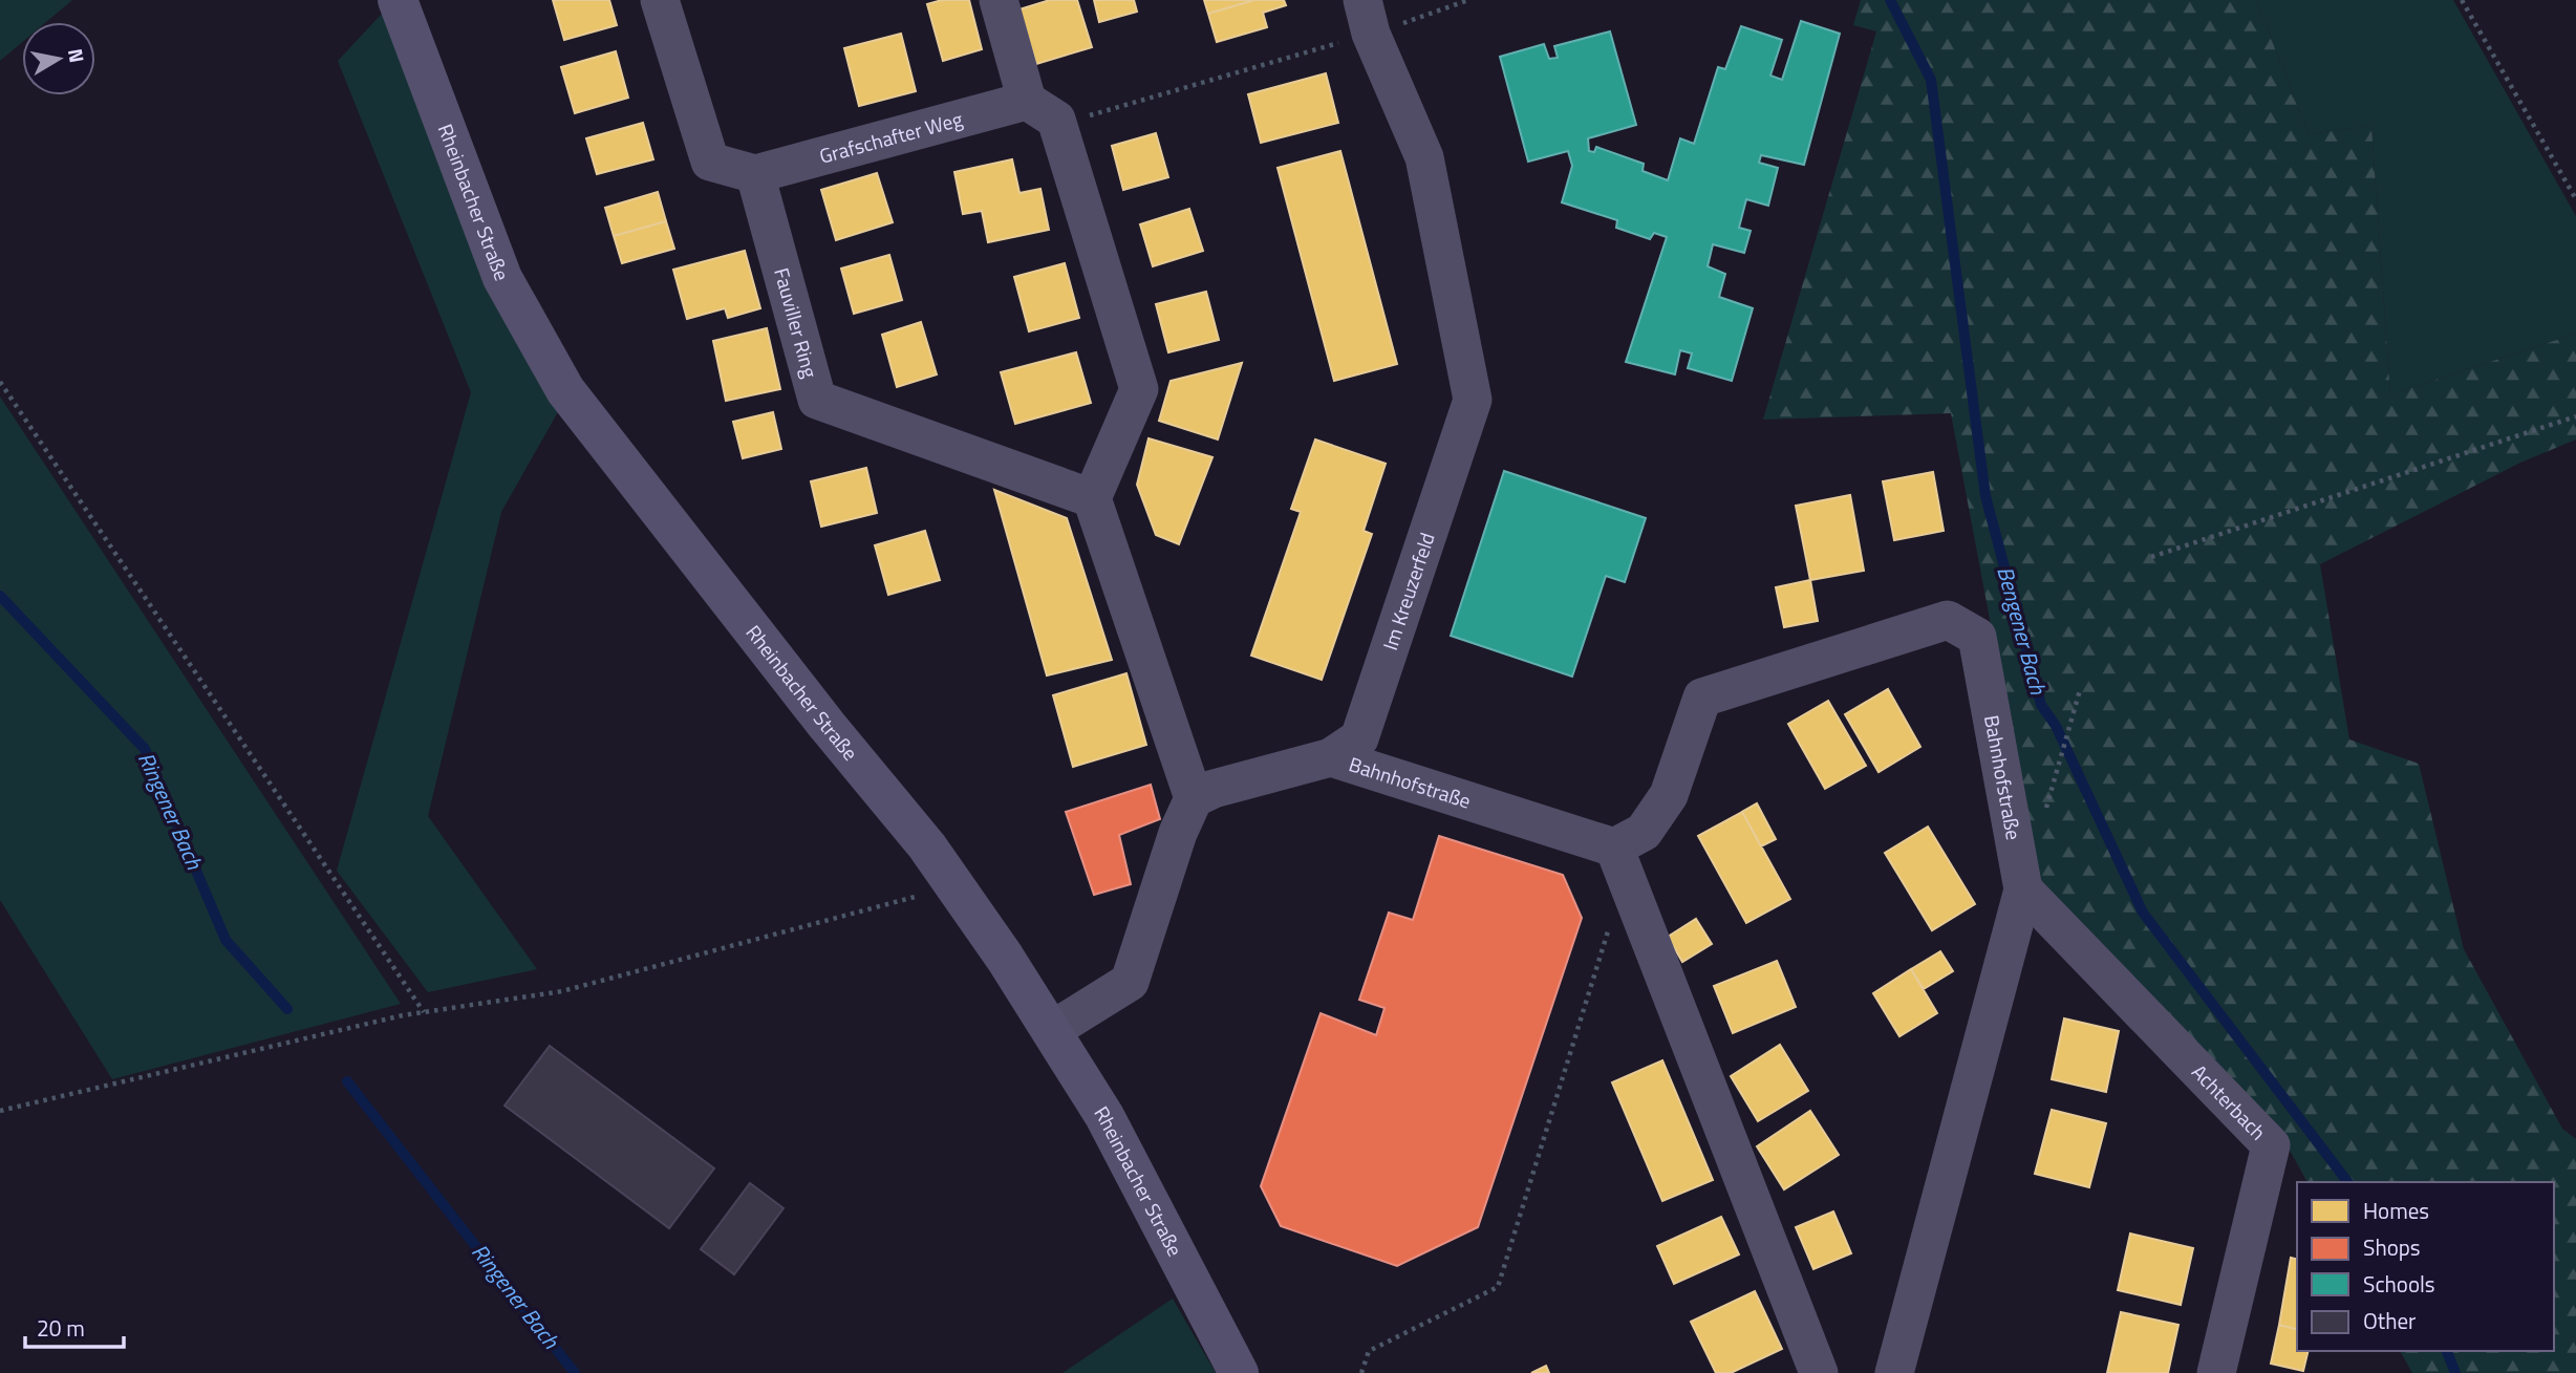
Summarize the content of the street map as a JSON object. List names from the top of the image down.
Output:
{
  "streets": {
    "main road": ["Rheinbacher Straße"],
    "street": [
      "Grafschafter Weg",
      "Fauviller Ring",
      "Im Kreuzerfeld",
      "Bahnhofstraße",
      "Achterbach"
    ]
  },
  "crossings": [
    ["Grafschafter Weg", "Fauviller Ring"],
    ["Im Kreuzerfeld", "Bahnhofstraße"],
    ["Bahnhofstraße", "Achterbach"]
  ],
  "water": ["Bengener Bach", "Ringener Bach"],
  "legend": [
    "Homes",
    "Shops",
    "Schools",
    "Other"
  ],
  "scale_bar": "20 m",
  "north": "right"
}
